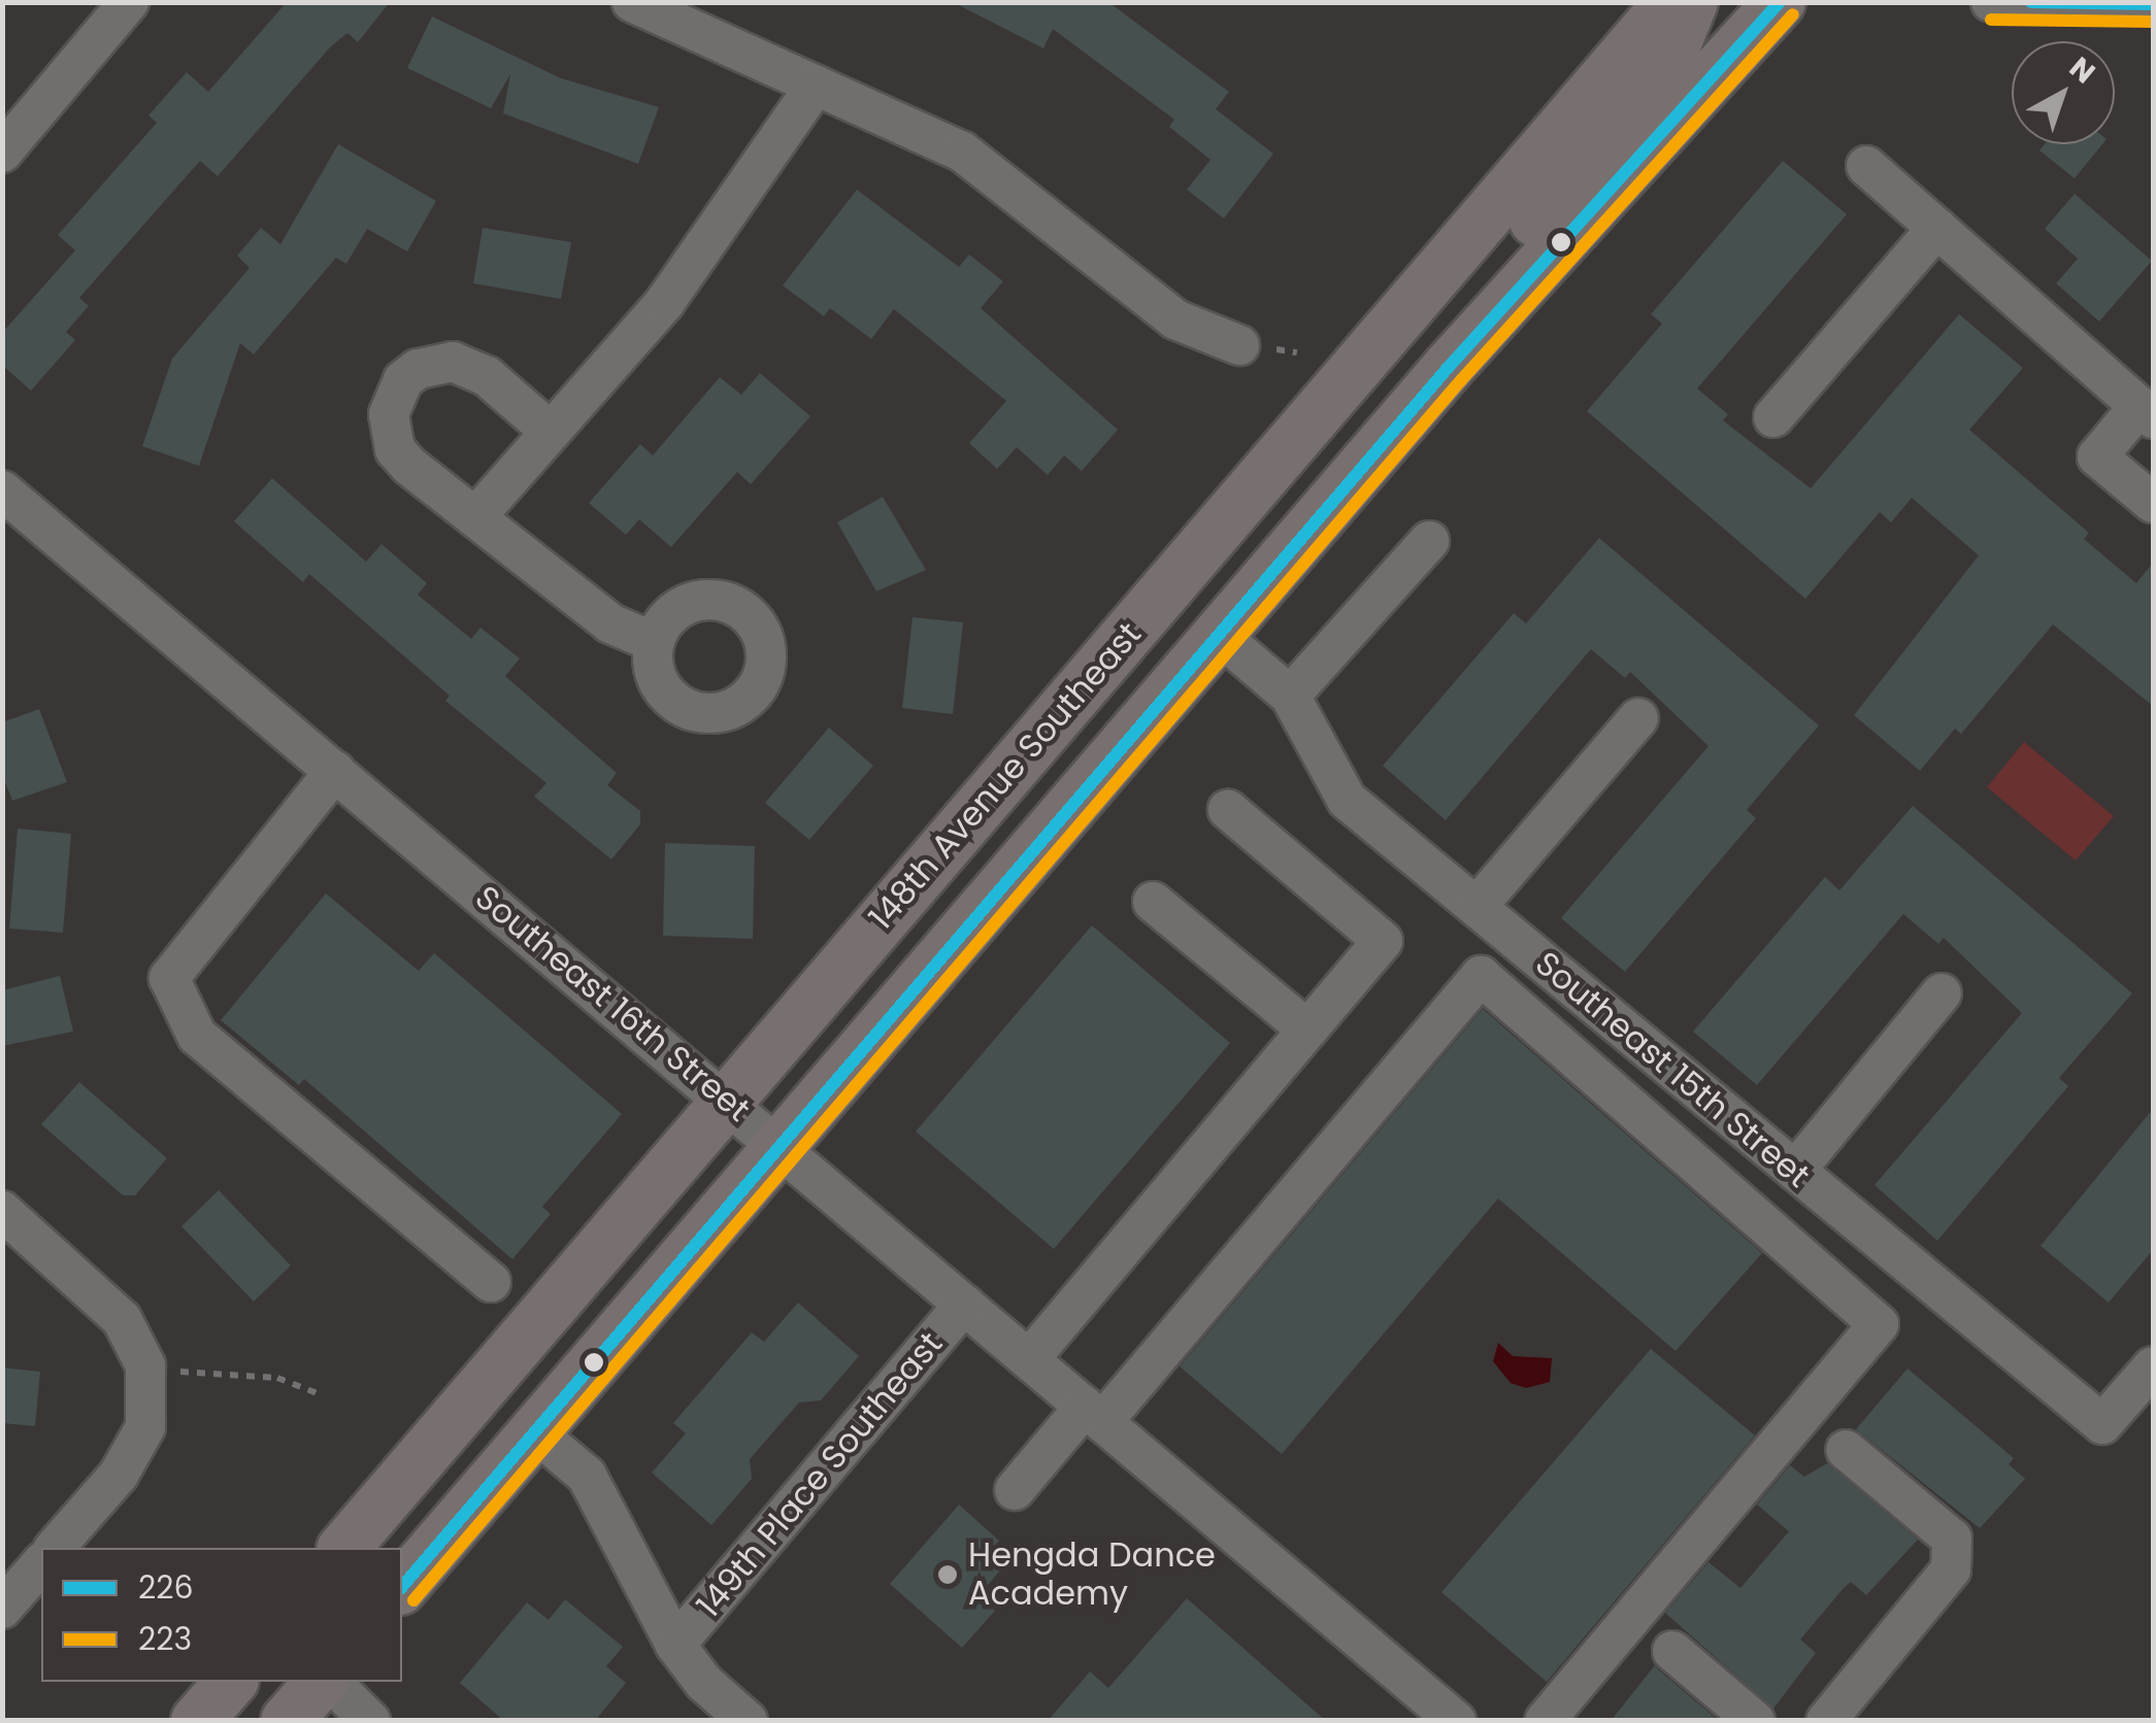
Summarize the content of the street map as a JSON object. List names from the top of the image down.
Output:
{
  "streets": {
    "main road": ["148th Avenue Southeast"],
    "street": ["Southeast 16th Street", "Southeast 15th Street", "149th Place Southeast"]
  },
  "crossings": [
    ["148th Avenue Southeast", "Southeast 16th Street"],
    ["Southeast 16th Street", "149th Place Southeast"]
  ],
  "places": ["Hengda Dance Academy"],
  "lines": ["transit line 226", "transit line 223"],
  "legend": ["226", "223"],
  "north": "top right"
}
